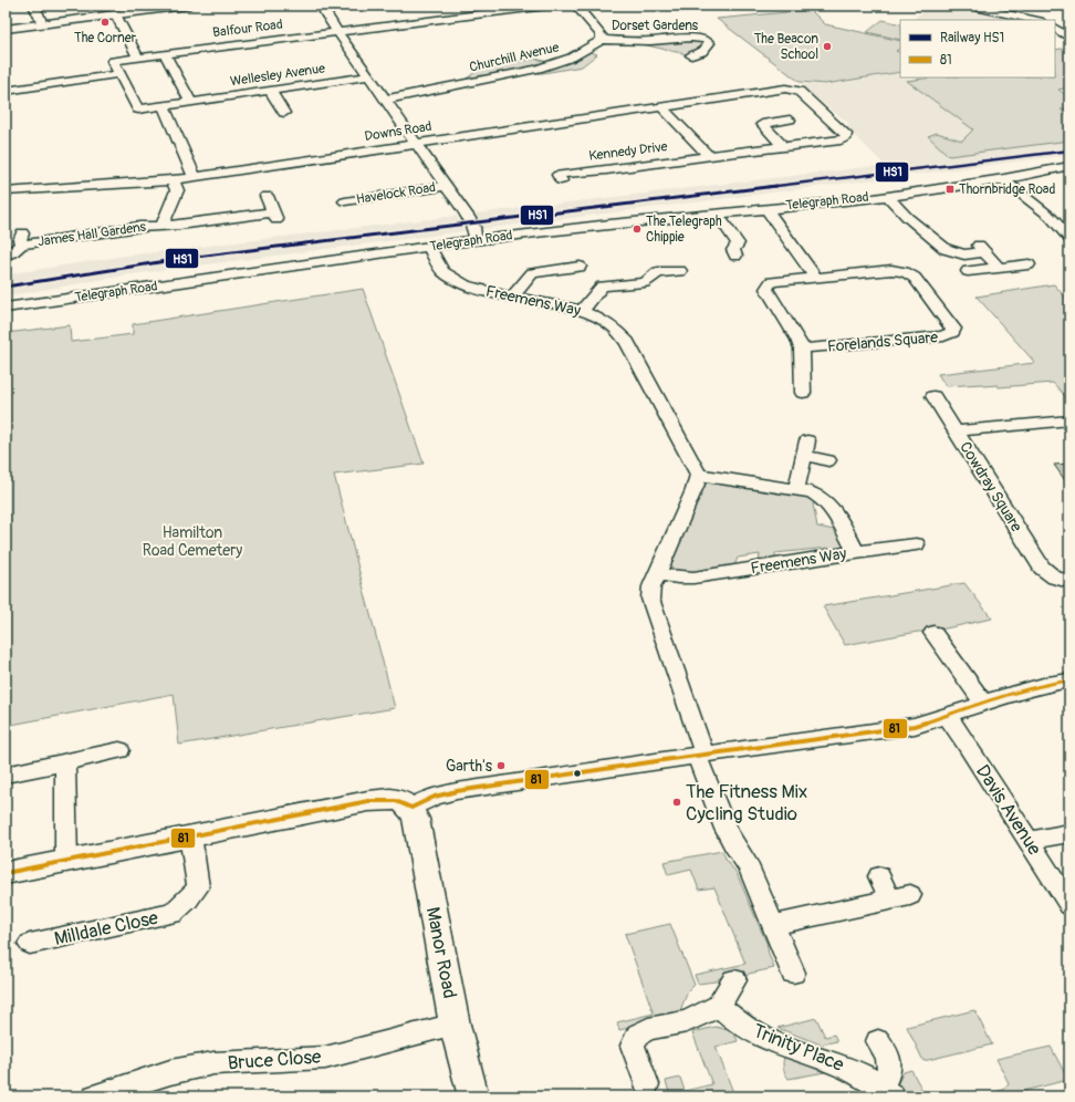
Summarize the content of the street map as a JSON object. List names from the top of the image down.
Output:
{
  "streets": {
    "main road": ["Manor Road"],
    "street": [
      "Dorset Gardens",
      "Balfour Road",
      "Churchill Avenue",
      "Wellesley Avenue",
      "Downs Road",
      "Kennedy Drive",
      "Havelock Road",
      "Telegraph Road",
      "James Hall Gardens",
      "Freemens Way",
      "Forelands Square",
      "Cowdray Square",
      "Davis Avenue",
      "Milldale Close",
      "Trinity Place",
      "Bruce Close"
    ]
  },
  "crossings": [
    ["Dorset Gardens", "Churchill Avenue"],
    ["Balfour Road", "Wellesley Avenue"],
    ["Downs Road", "James Hall Gardens"],
    ["Telegraph Road", "Freemens Way"],
    ["Manor Road", "Bruce Close"]
  ],
  "parks": ["Hamilton Road Cemetery"],
  "places": {
    "other": [
      "The Corner",
      "The Beacon School",
      "The Telegraph Chippie",
      "Garth's",
      "The Fitness Mix Cycling Studio"
    ],
    "transit": ["Thornbridge Road"]
  },
  "lines": ["rail line HS1", "transit line 81"],
  "legend": ["Railway HS1", "81"]
}
